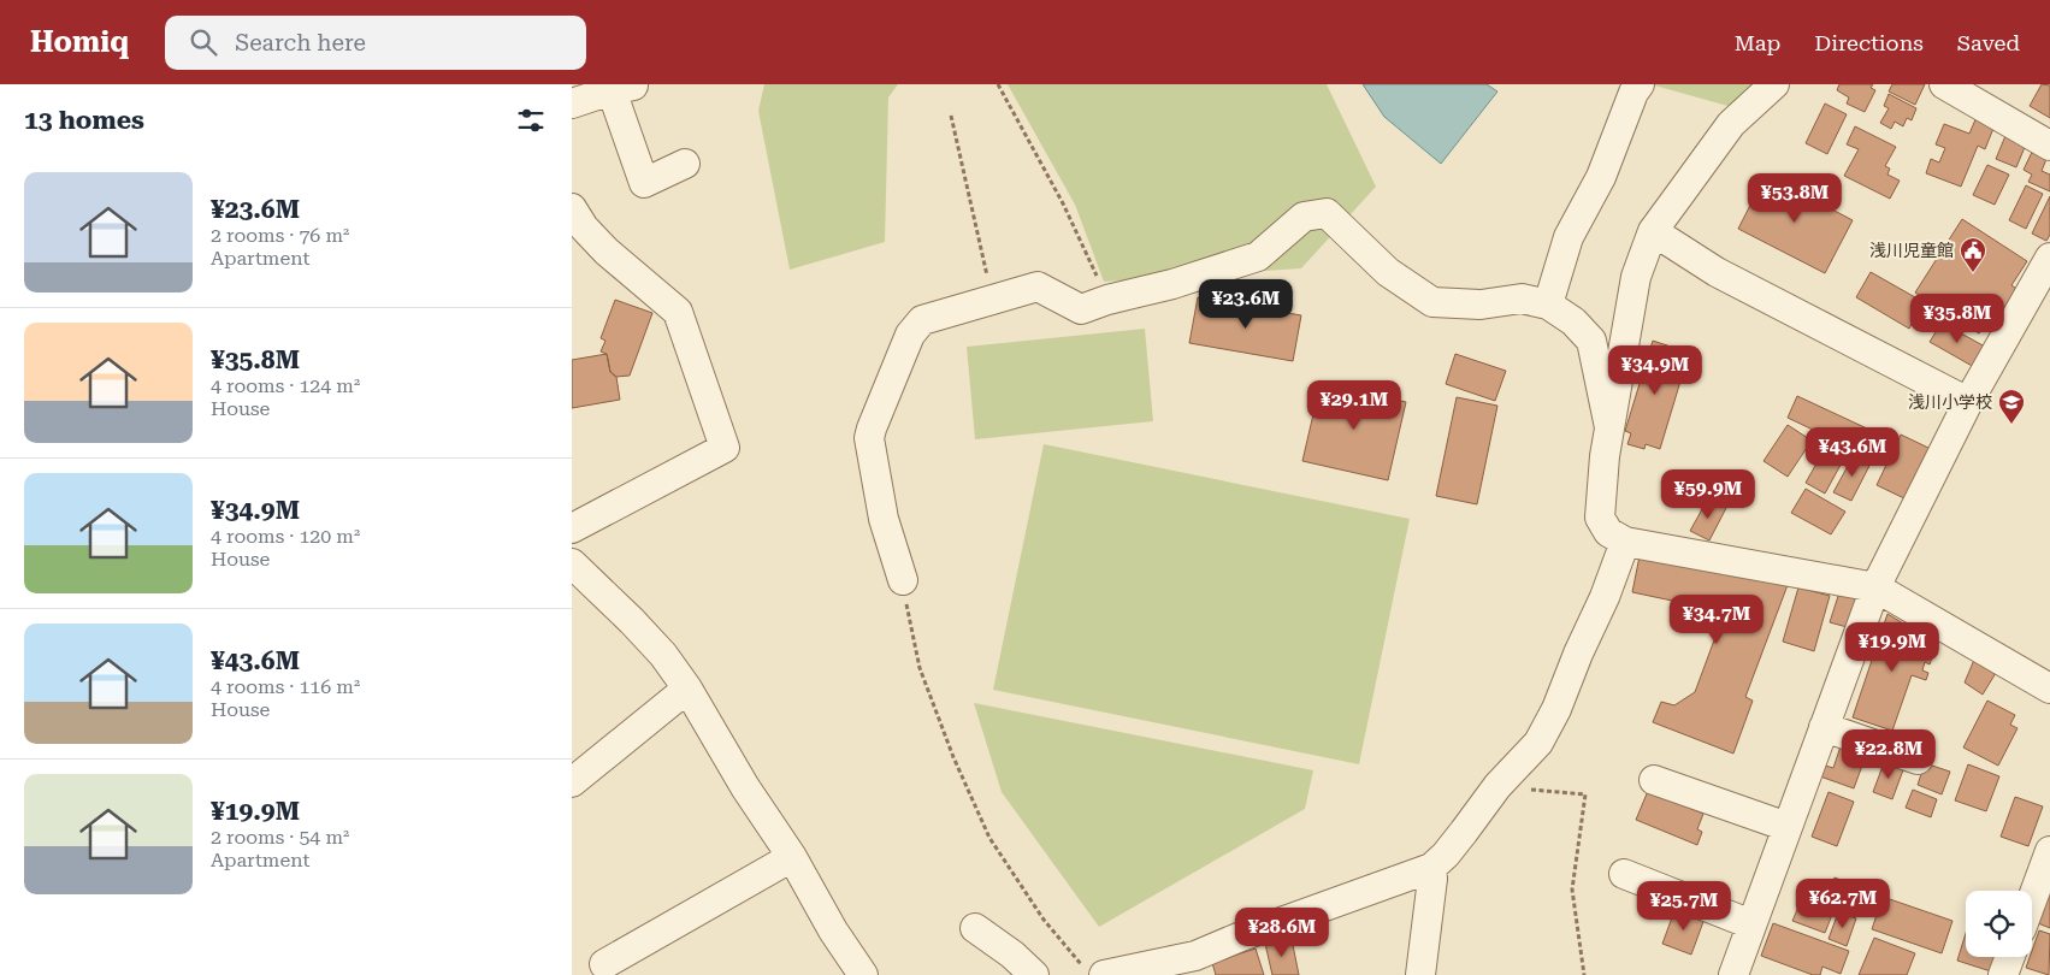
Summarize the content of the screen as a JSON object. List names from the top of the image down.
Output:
{
  "places": {
    "public building": ["浅川児童館"],
    "school or university": ["浅川小学校"]
  },
  "page": {
    "header": "Homiq",
    "search": "Search here",
    "nav": ["Map", "Directions", "Saved"],
    "heading": "13 homes",
    "list": [
      {
        "name": "¥23.6M",
        "note": "2 rooms · 76 m² · Apartment"
      },
      {
        "name": "¥35.8M",
        "note": "4 rooms · 124 m² · House"
      },
      {
        "name": "¥34.9M",
        "note": "4 rooms · 120 m² · House"
      },
      {
        "name": "¥43.6M",
        "note": "4 rooms · 116 m² · House"
      },
      {
        "name": "¥19.9M",
        "note": "2 rooms · 54 m² · Apartment"
      }
    ],
    "price": [
      "¥53.8M",
      "¥23.6M",
      "¥35.8M",
      "¥34.9M",
      "¥29.1M",
      "¥43.6M",
      "¥59.9M",
      "¥34.7M",
      "¥19.9M",
      "¥22.8M",
      "¥62.7M",
      "¥25.7M",
      "¥28.6M"
    ]
  }
}
